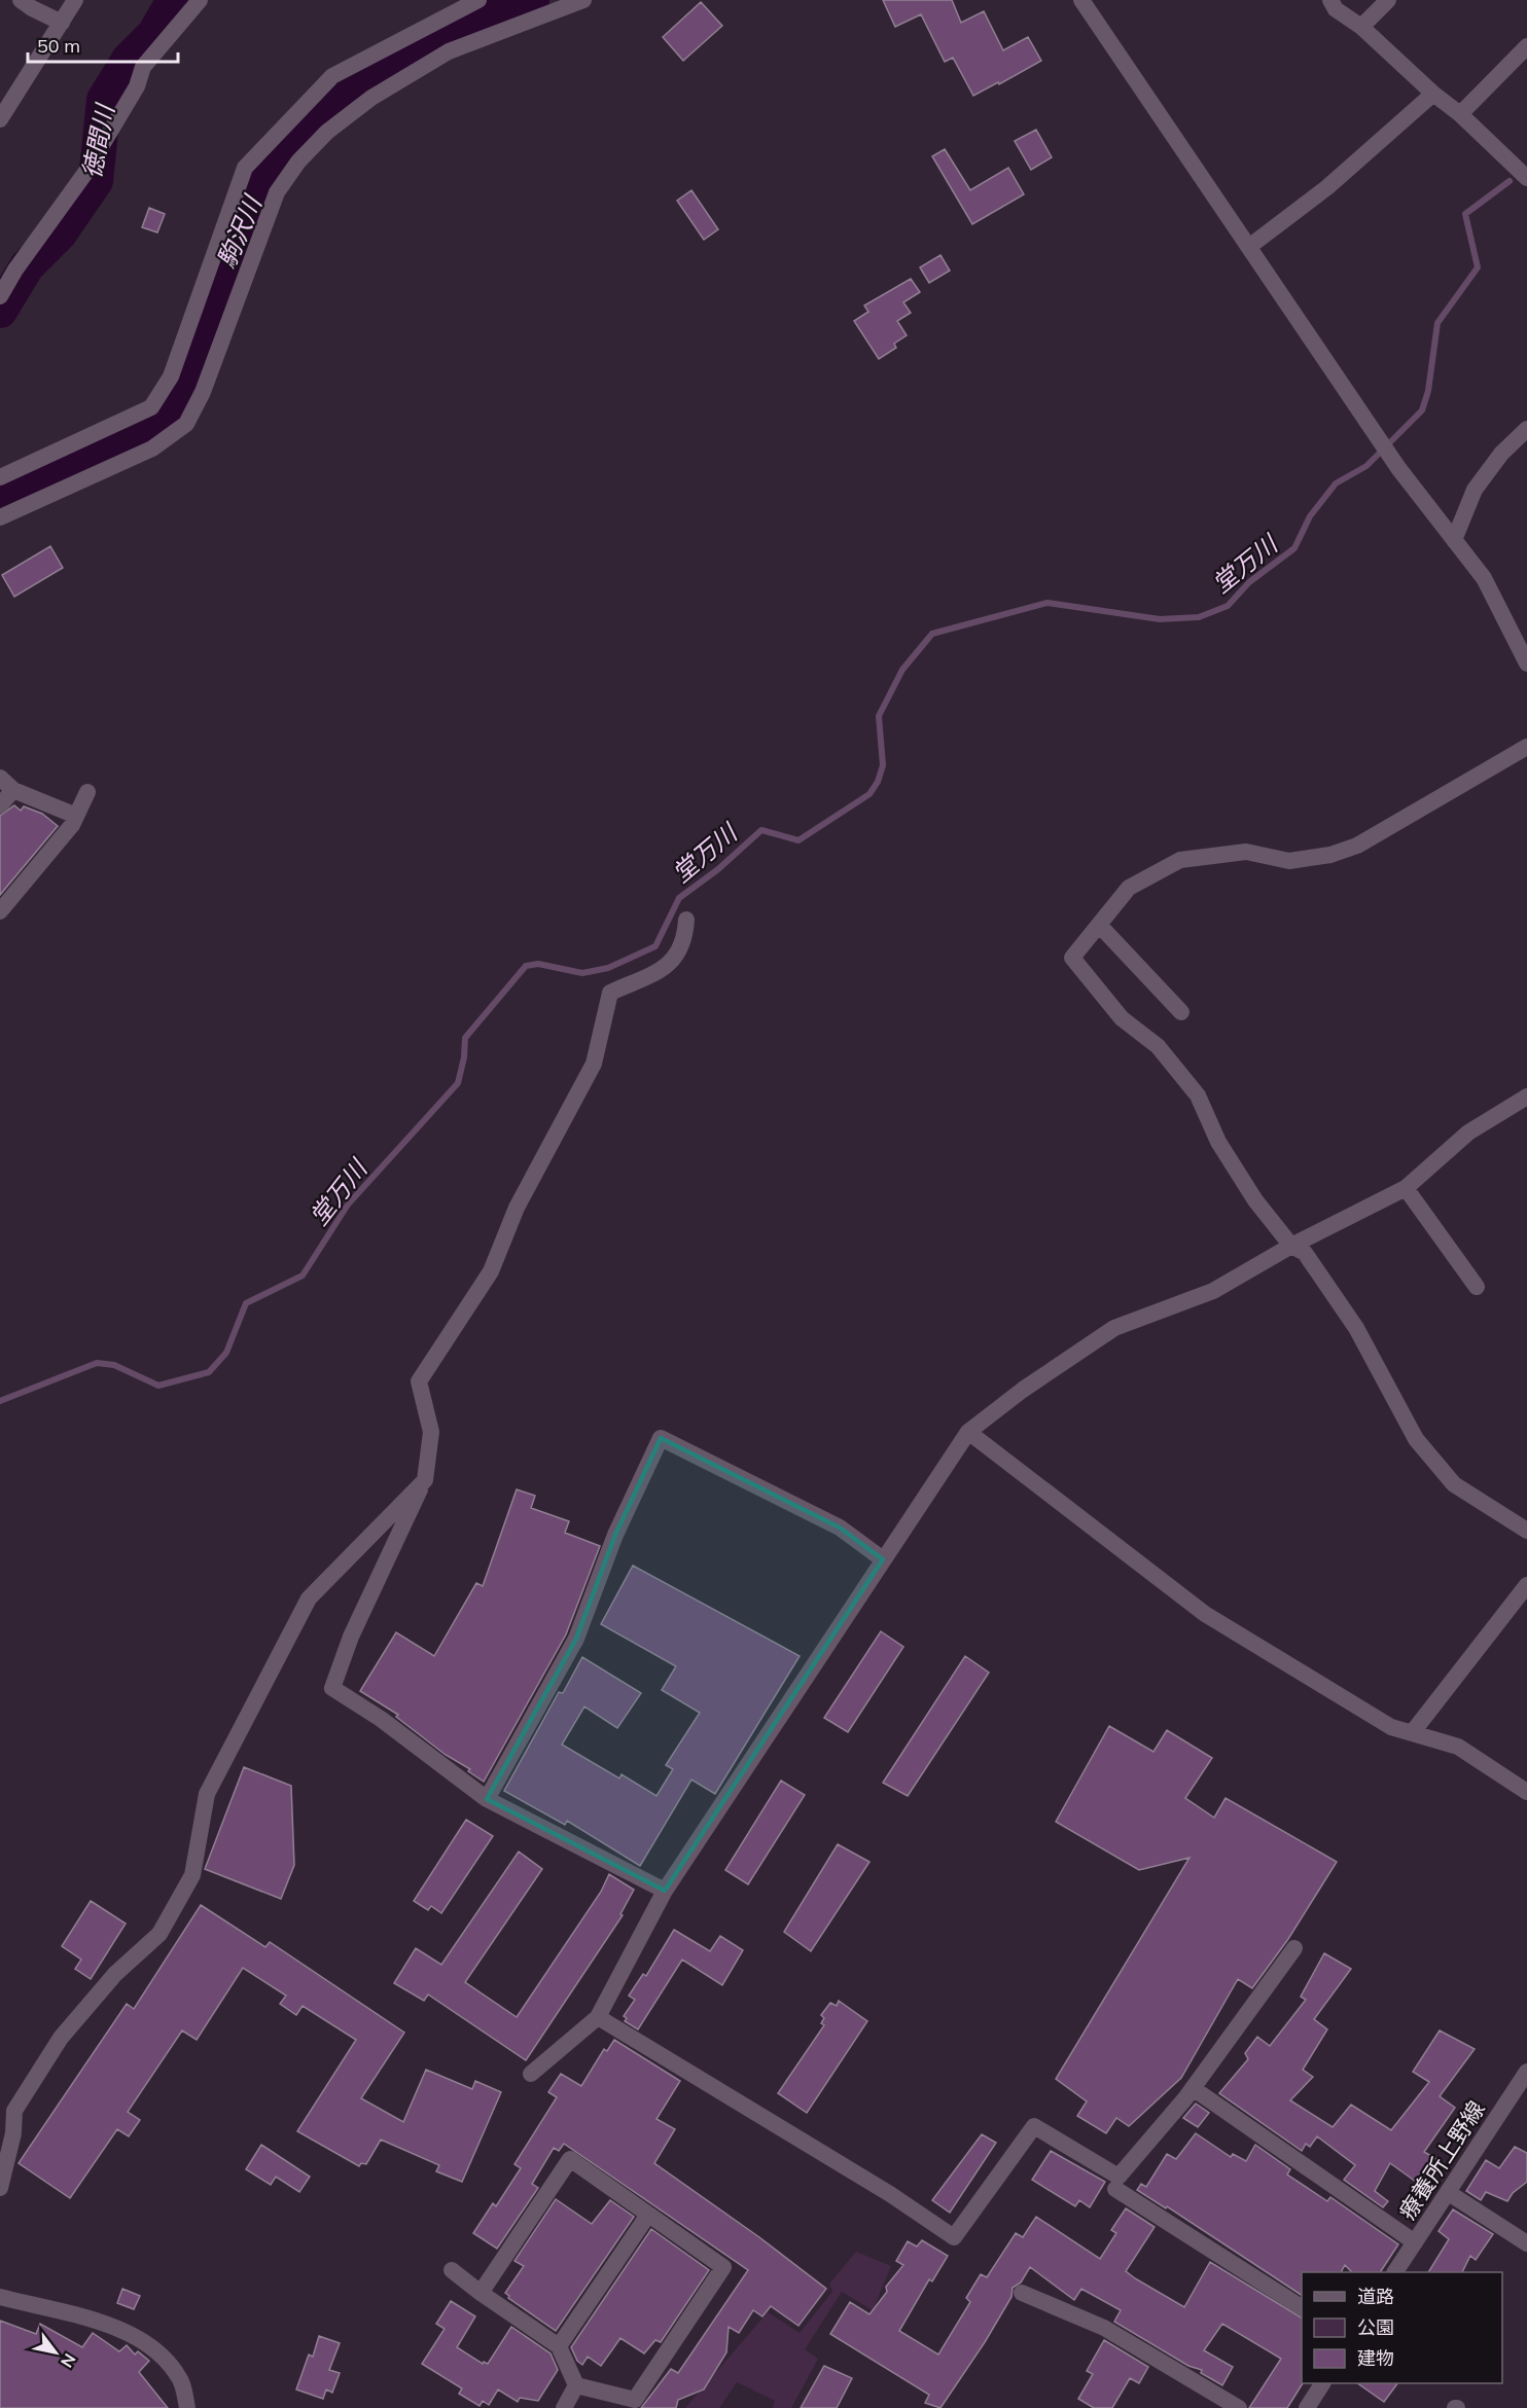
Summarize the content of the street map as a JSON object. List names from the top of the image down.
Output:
{
  "streets": {
    "street": ["療養所上野線"]
  },
  "water": ["徳間川", "駒沢川", "堂万川"],
  "legend": ["道路", "公園", "建物"],
  "scale_bar": "50 m",
  "north": "bottom right"
}
